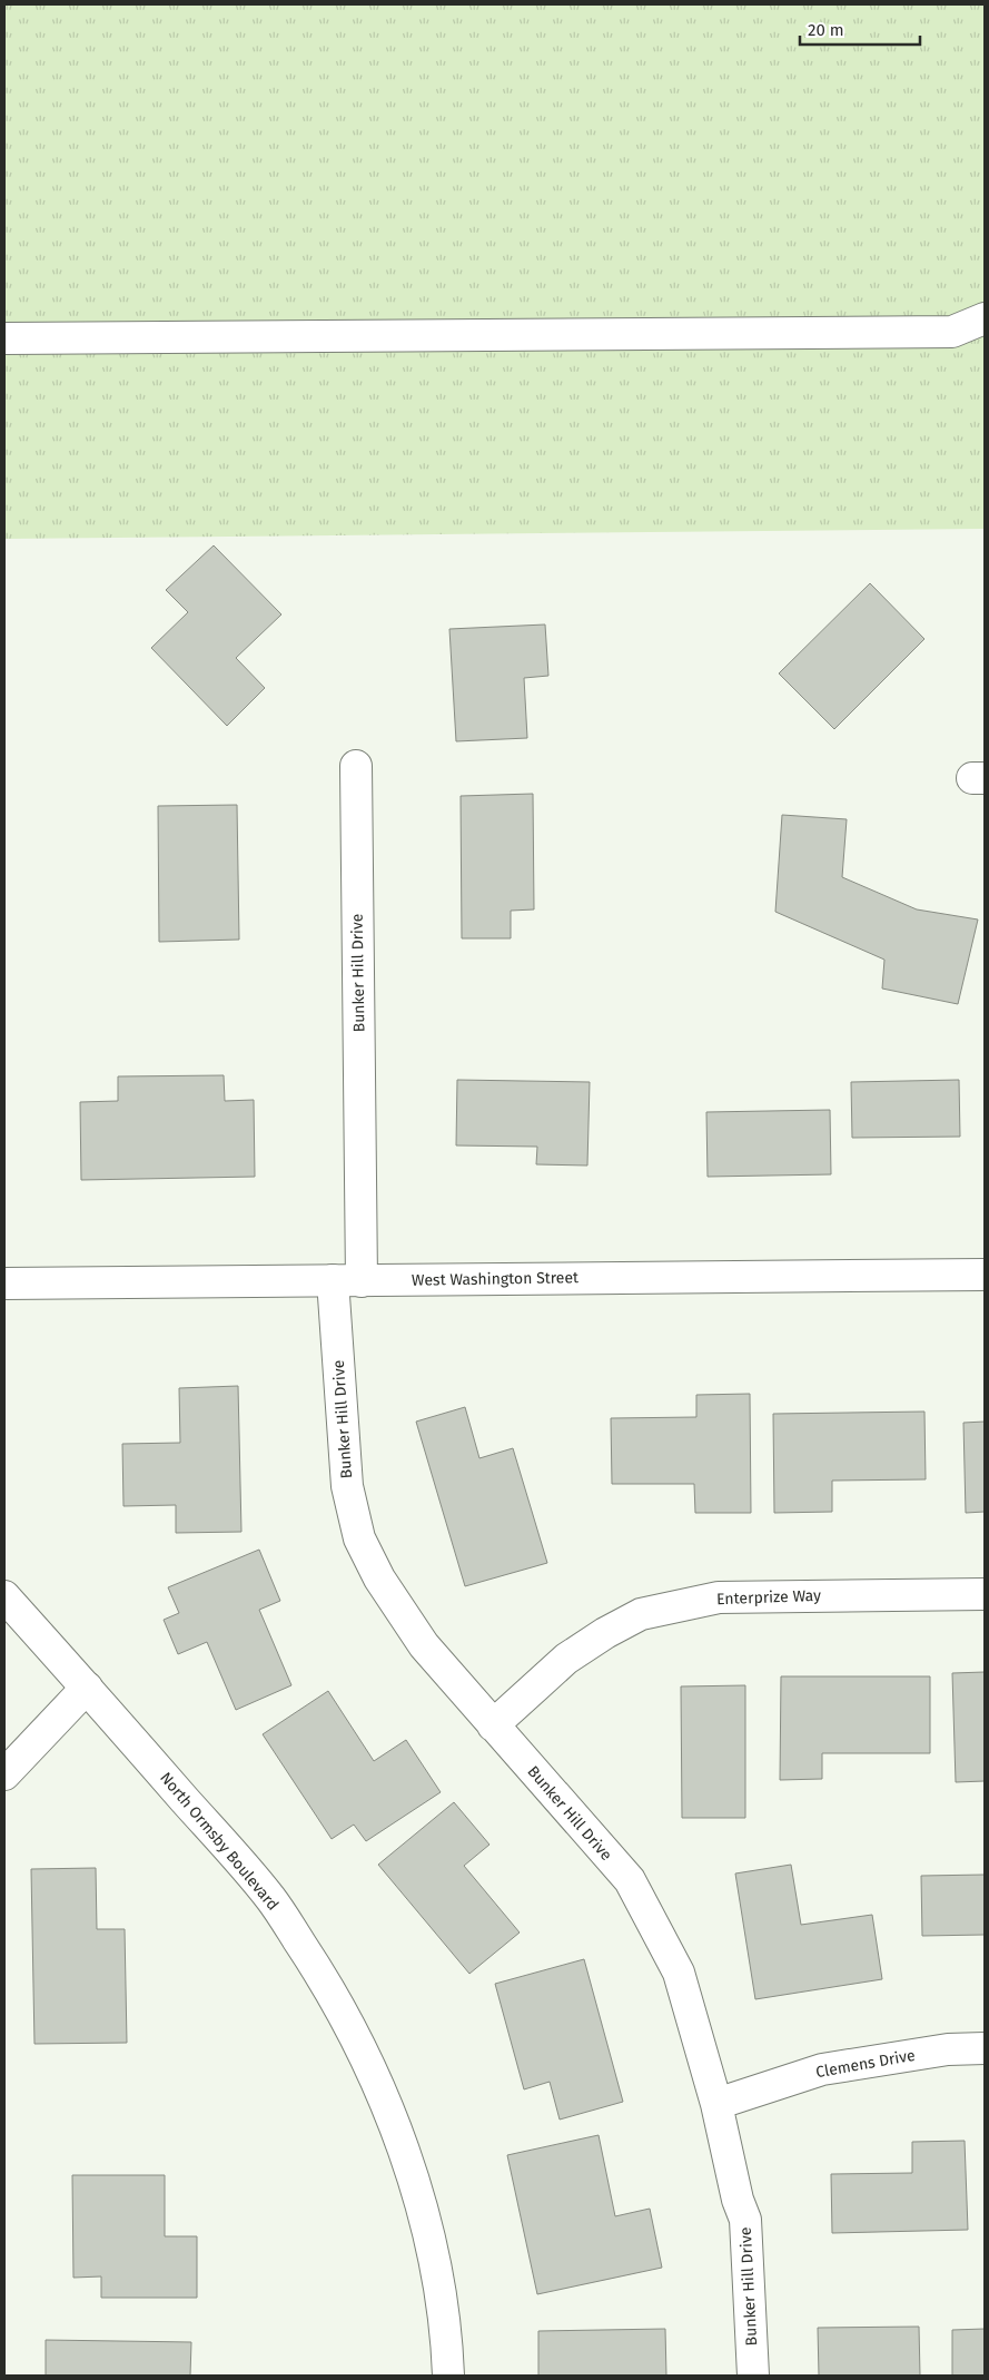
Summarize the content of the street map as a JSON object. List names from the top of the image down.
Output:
{
  "streets": {
    "street": [
      "Bunker Hill Drive",
      "West Washington Street",
      "Enterprize Way",
      "North Ormsby Boulevard",
      "Clemens Drive"
    ]
  },
  "crossings": [
    ["Bunker Hill Drive", "West Washington Street"],
    ["Bunker Hill Drive", "Enterprize Way"],
    ["Bunker Hill Drive", "Clemens Drive"]
  ],
  "scale_bar": "20 m"
}
